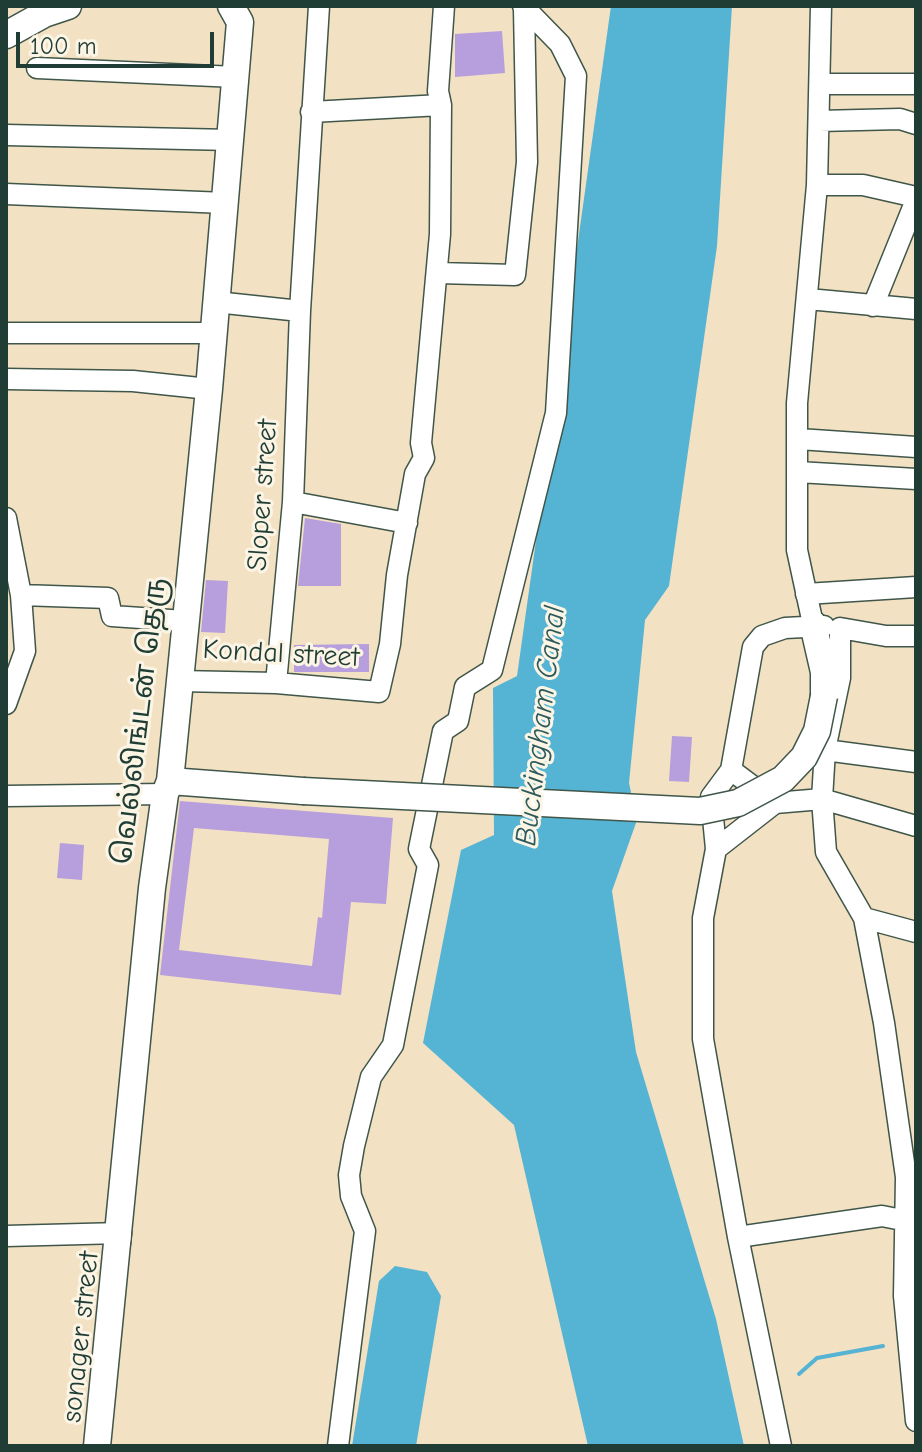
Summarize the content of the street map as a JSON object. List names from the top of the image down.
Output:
{
  "streets": {
    "main road": ["வெல்லிங்டன் தெரு"],
    "street": ["Sloper street", "Kondal street", "sonager street"]
  },
  "crossings": [
    ["Sloper street", "Kondal street"],
    ["Kondal street", "வெல்லிங்டன் தெரு"],
    ["வெல்லிங்டன் தெரு", "sonager street"]
  ],
  "water": ["Buckingham Canal"],
  "scale_bar": "100 m"
}
